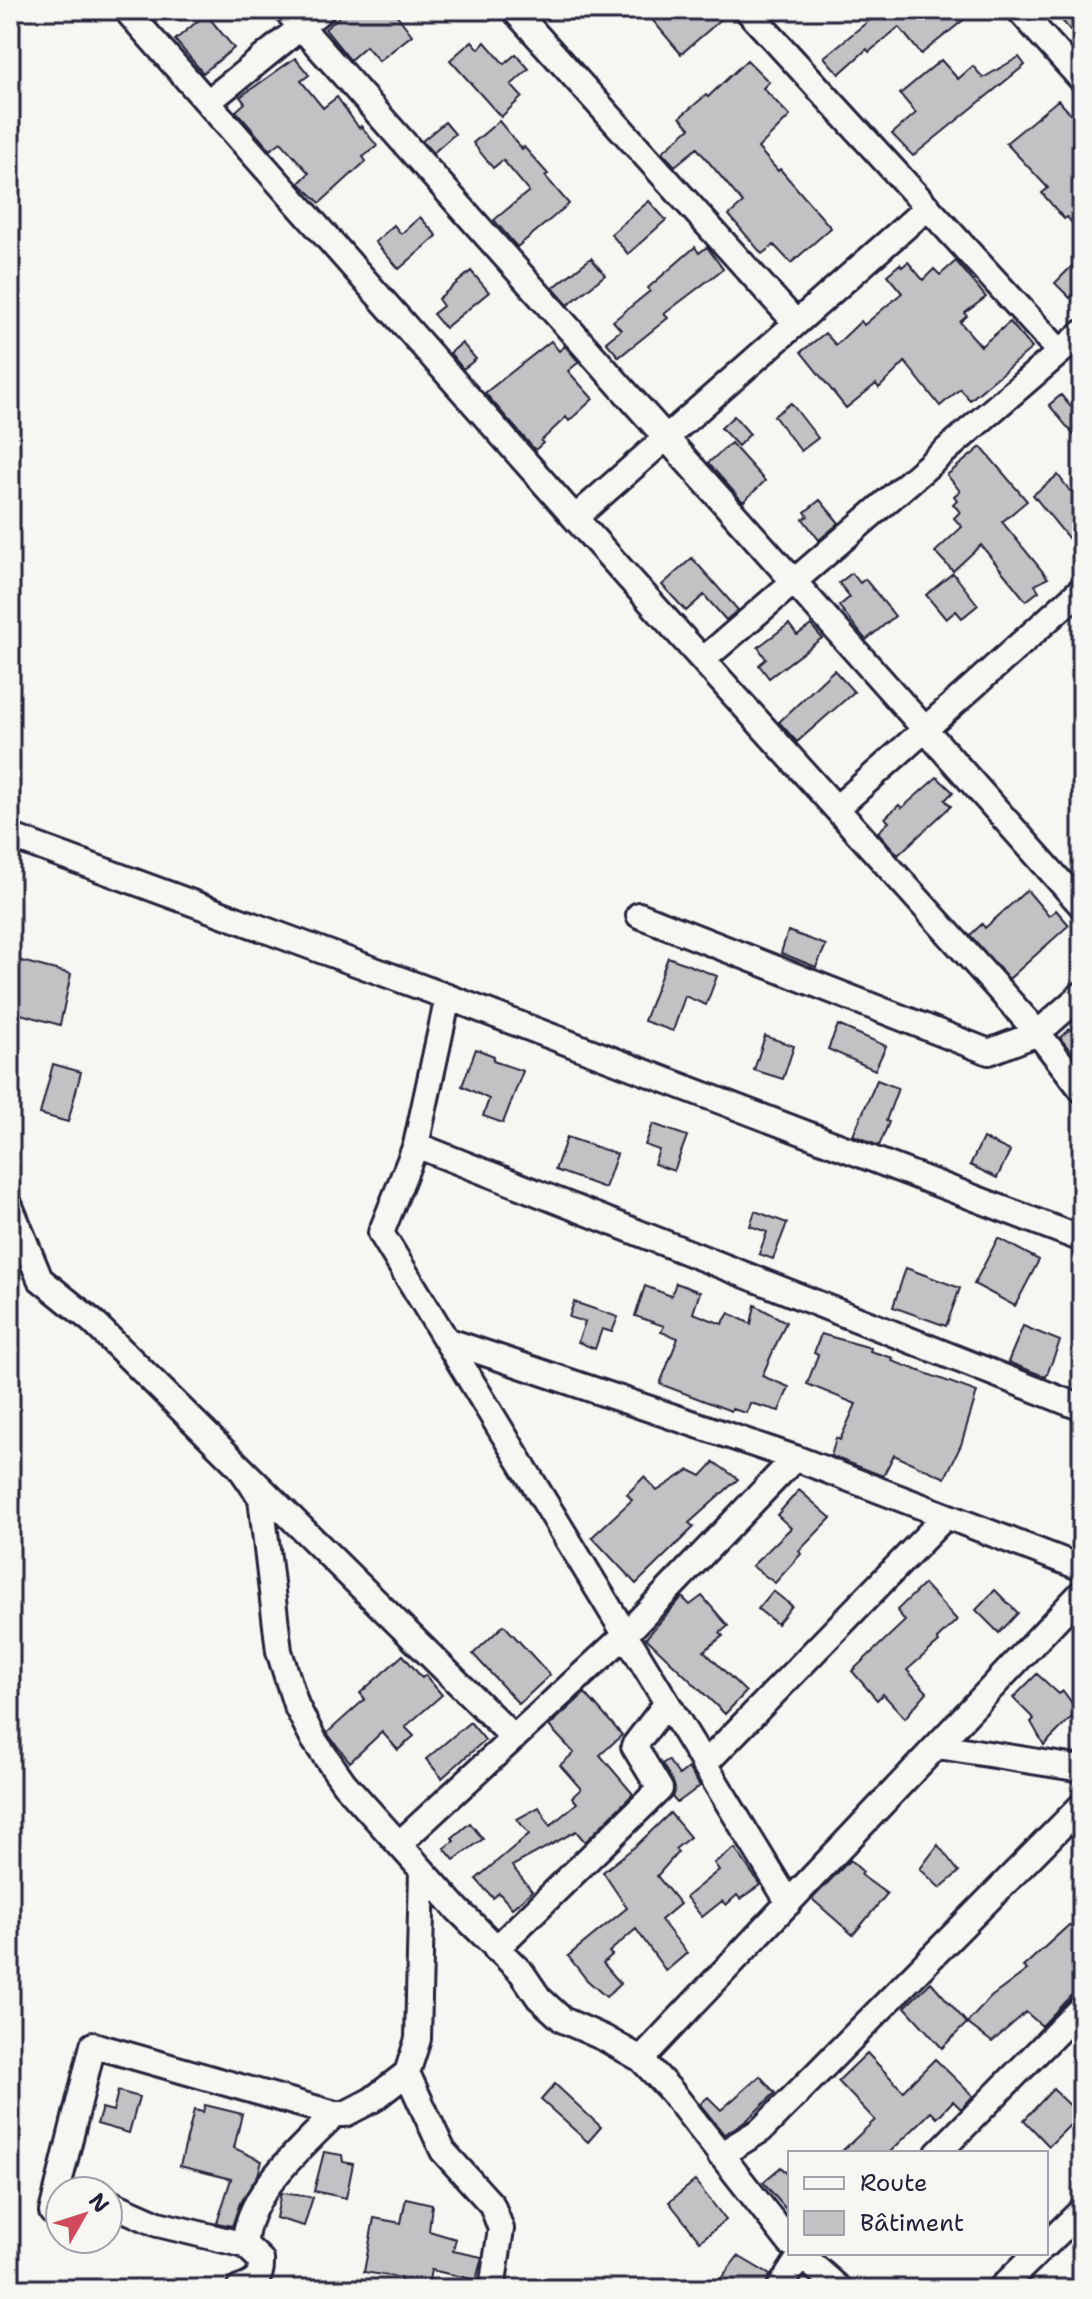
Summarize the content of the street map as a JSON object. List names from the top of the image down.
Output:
{
  "legend": ["Route", "Bâtiment"],
  "north": "top right"
}
